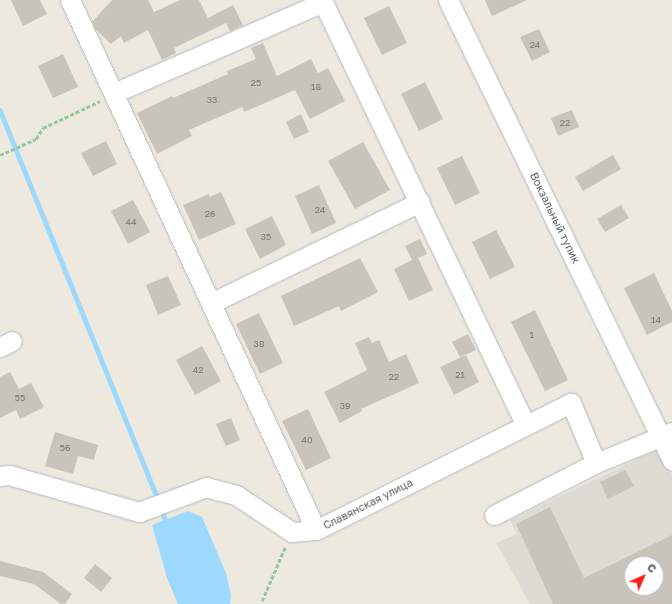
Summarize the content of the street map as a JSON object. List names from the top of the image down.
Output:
{
  "streets": {
    "street": ["Вокзальный тупик", "Славянская улица"]
  },
  "house_numbers": [
    "24",
    "25",
    "18",
    "33",
    "22",
    "24",
    "26",
    "44",
    "35",
    "14",
    "1",
    "38",
    "42",
    "21",
    "22",
    "55",
    "39",
    "40",
    "56"
  ],
  "north": "top right"
}
